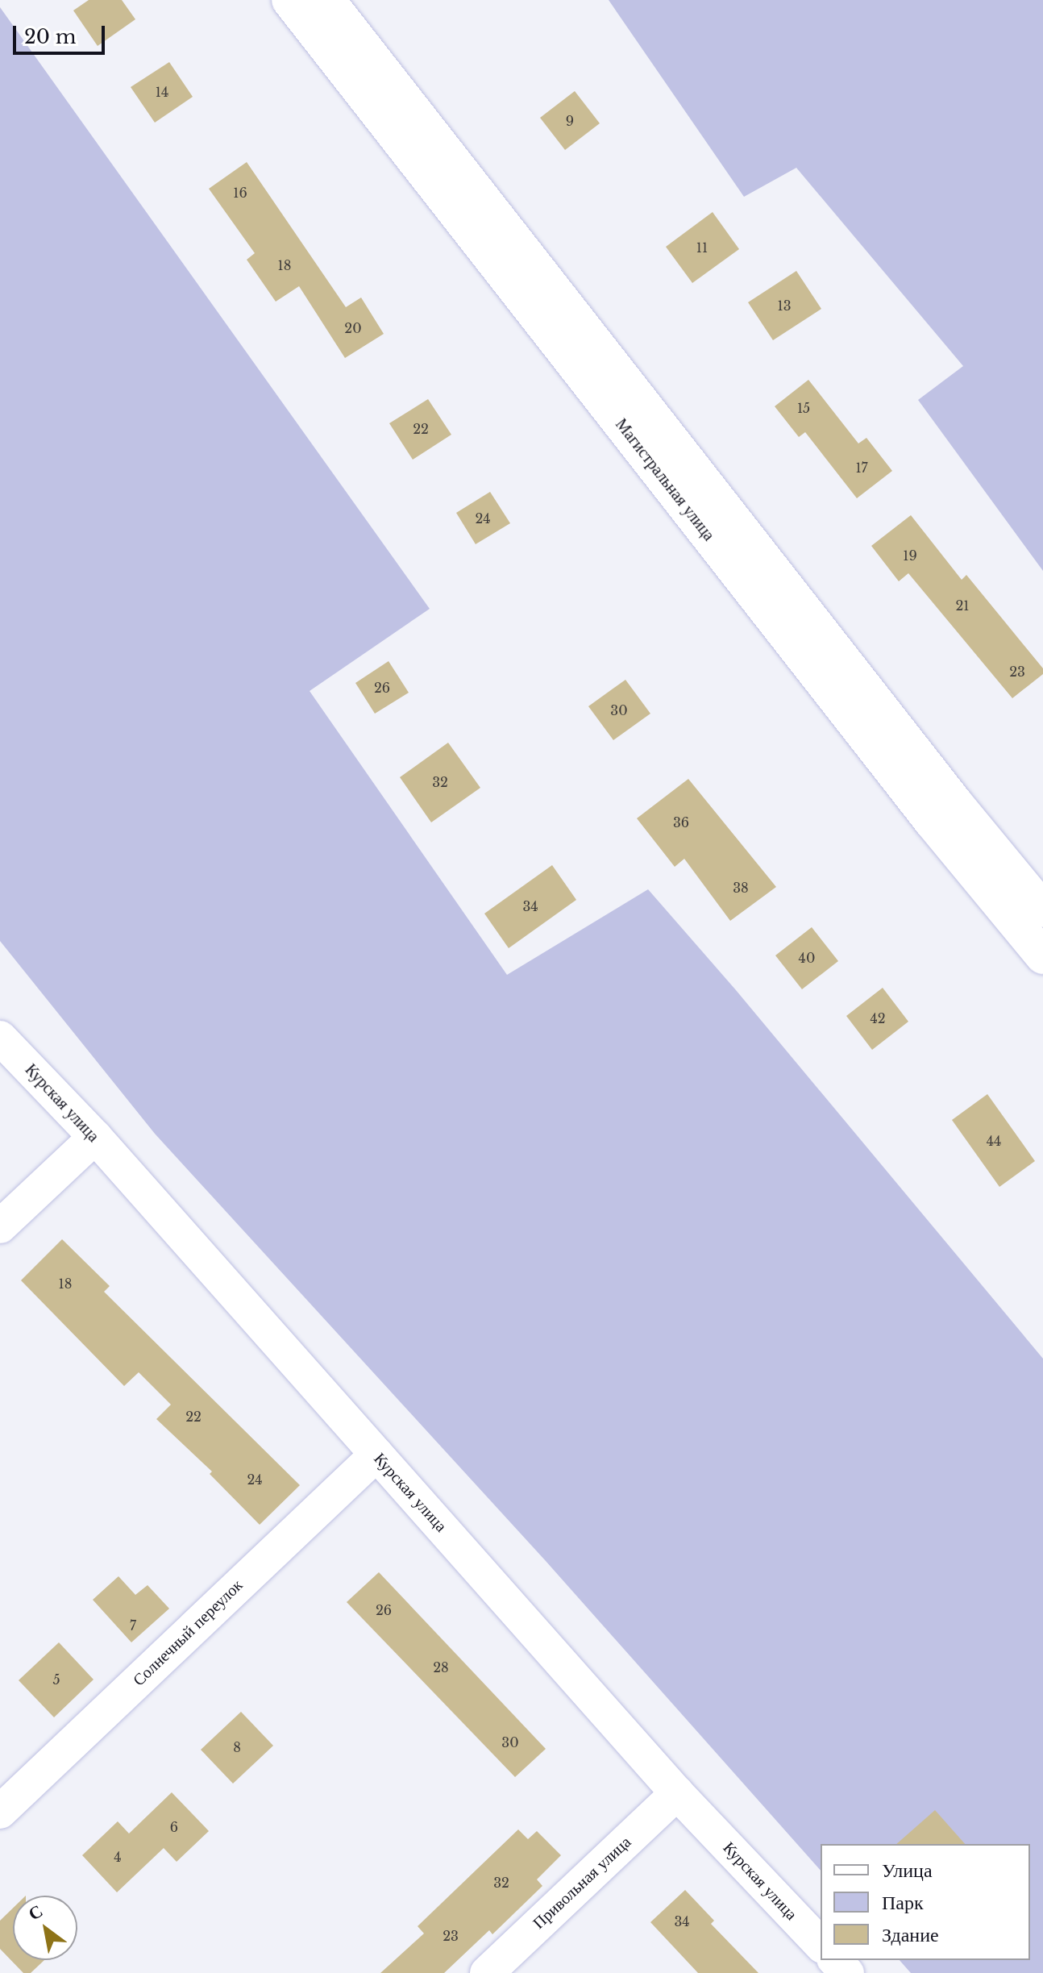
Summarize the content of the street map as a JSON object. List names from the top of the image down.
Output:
{
  "streets": {
    "highway": ["Магистральная улица"],
    "street": ["Курская улица", "Солнечный переулок", "Привольная улица"]
  },
  "crossings": [
    ["Курская улица", "Солнечный переулок"],
    ["Курская улица", "Привольная улица"]
  ],
  "house_numbers": [
    "14",
    "9",
    "16",
    "11",
    "18",
    "13",
    "20",
    "15",
    "22",
    "17",
    "24",
    "19",
    "21",
    "23",
    "26",
    "30",
    "32",
    "36",
    "38",
    "34",
    "40",
    "42",
    "44",
    "18",
    "22",
    "24",
    "26",
    "7",
    "28",
    "5",
    "30",
    "8",
    "6",
    "4",
    "32",
    "34",
    "23"
  ],
  "legend": ["Улица", "Парк", "Здание"],
  "scale_bar": "20 m",
  "north": "top left"
}
